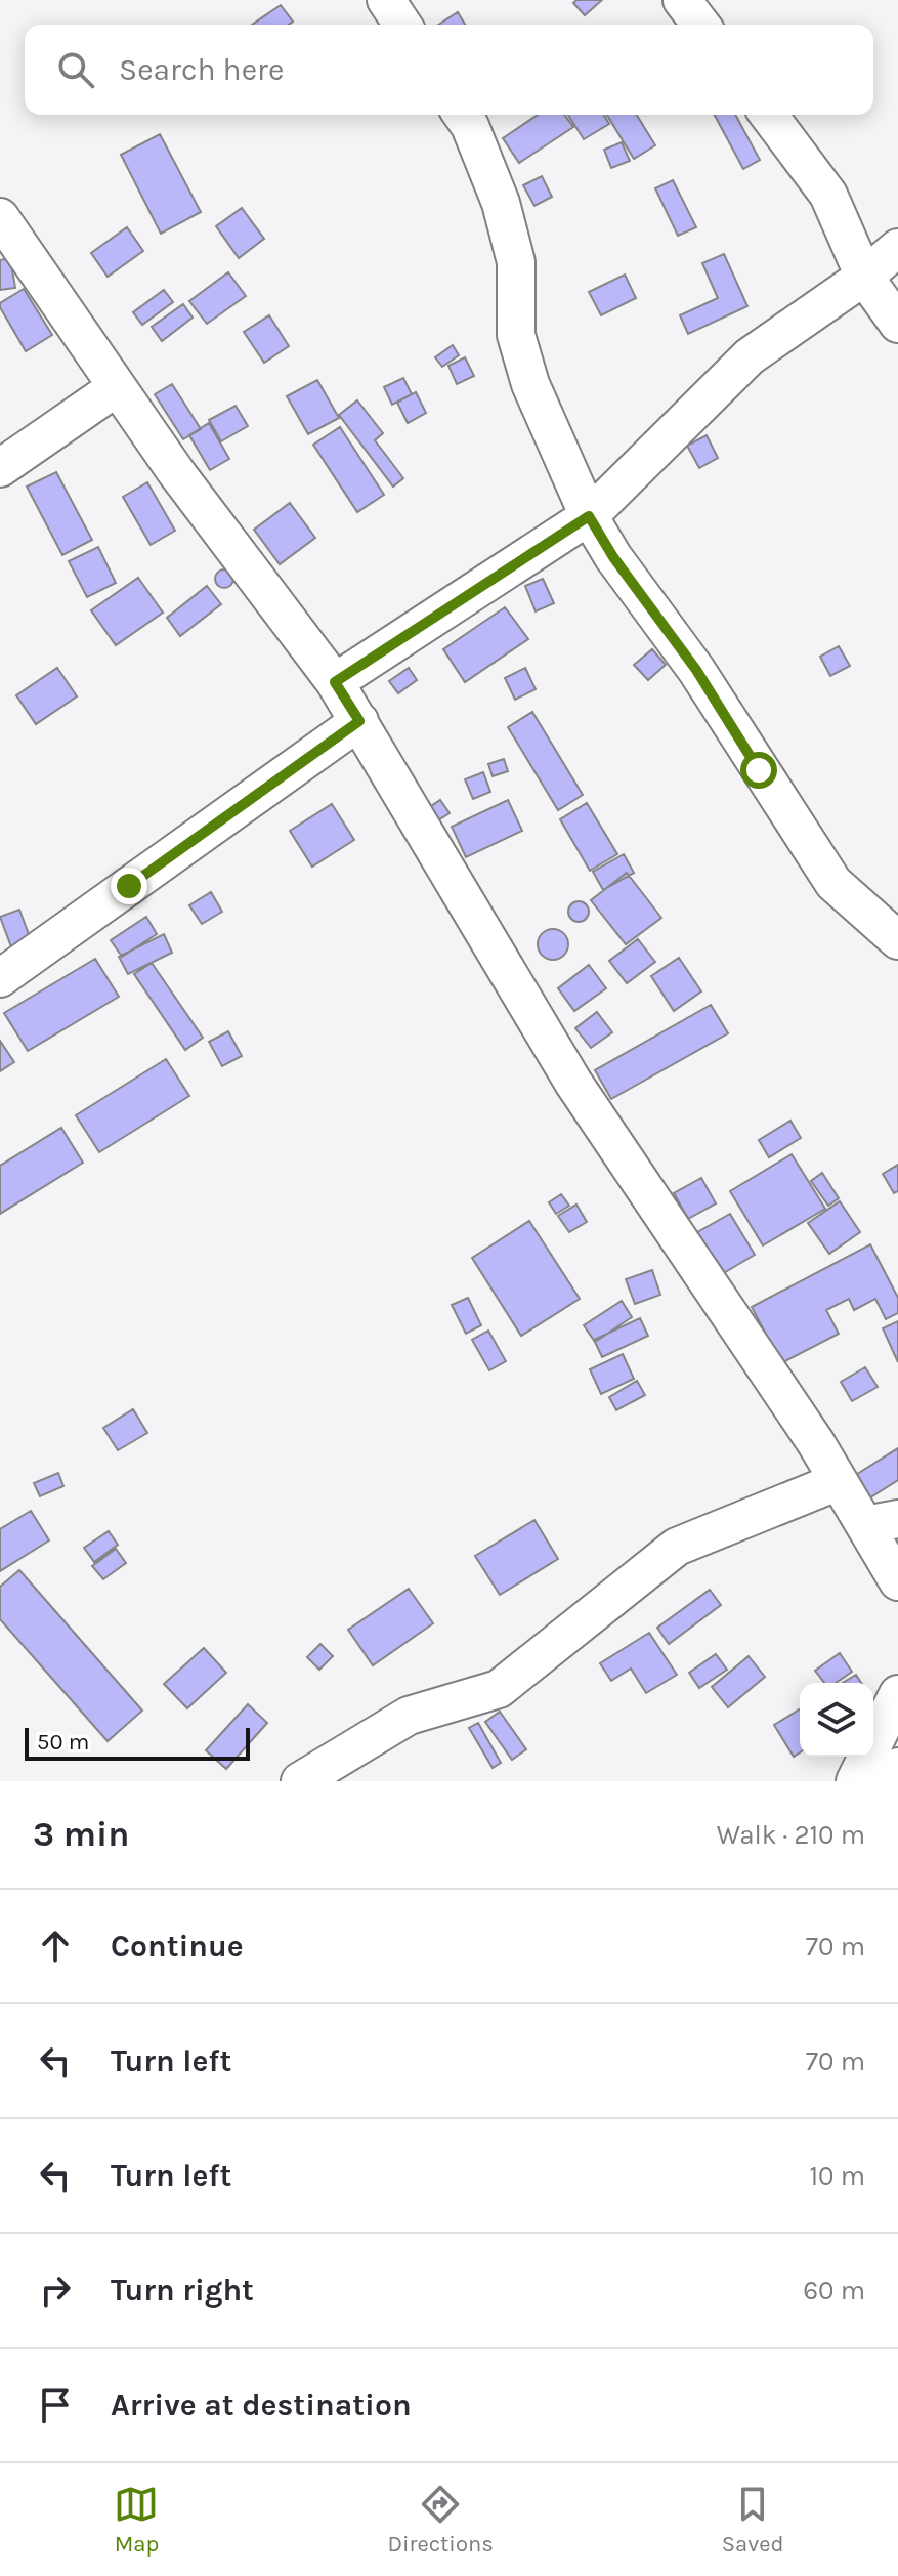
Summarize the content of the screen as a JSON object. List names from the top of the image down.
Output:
{
  "scale_bar": "50 m",
  "page": {
    "search": "Search here",
    "scale": "50 m",
    "heading": ["3 min", "Walk · 210 m"],
    "list": [
      ["Continue", "70 m"],
      ["Turn left", "70 m"],
      ["Turn left", "10 m"],
      ["Turn right", "60 m"],
      "Arrive at destination"
    ],
    "nav": ["Map", "Directions", "Saved"]
  }
}
